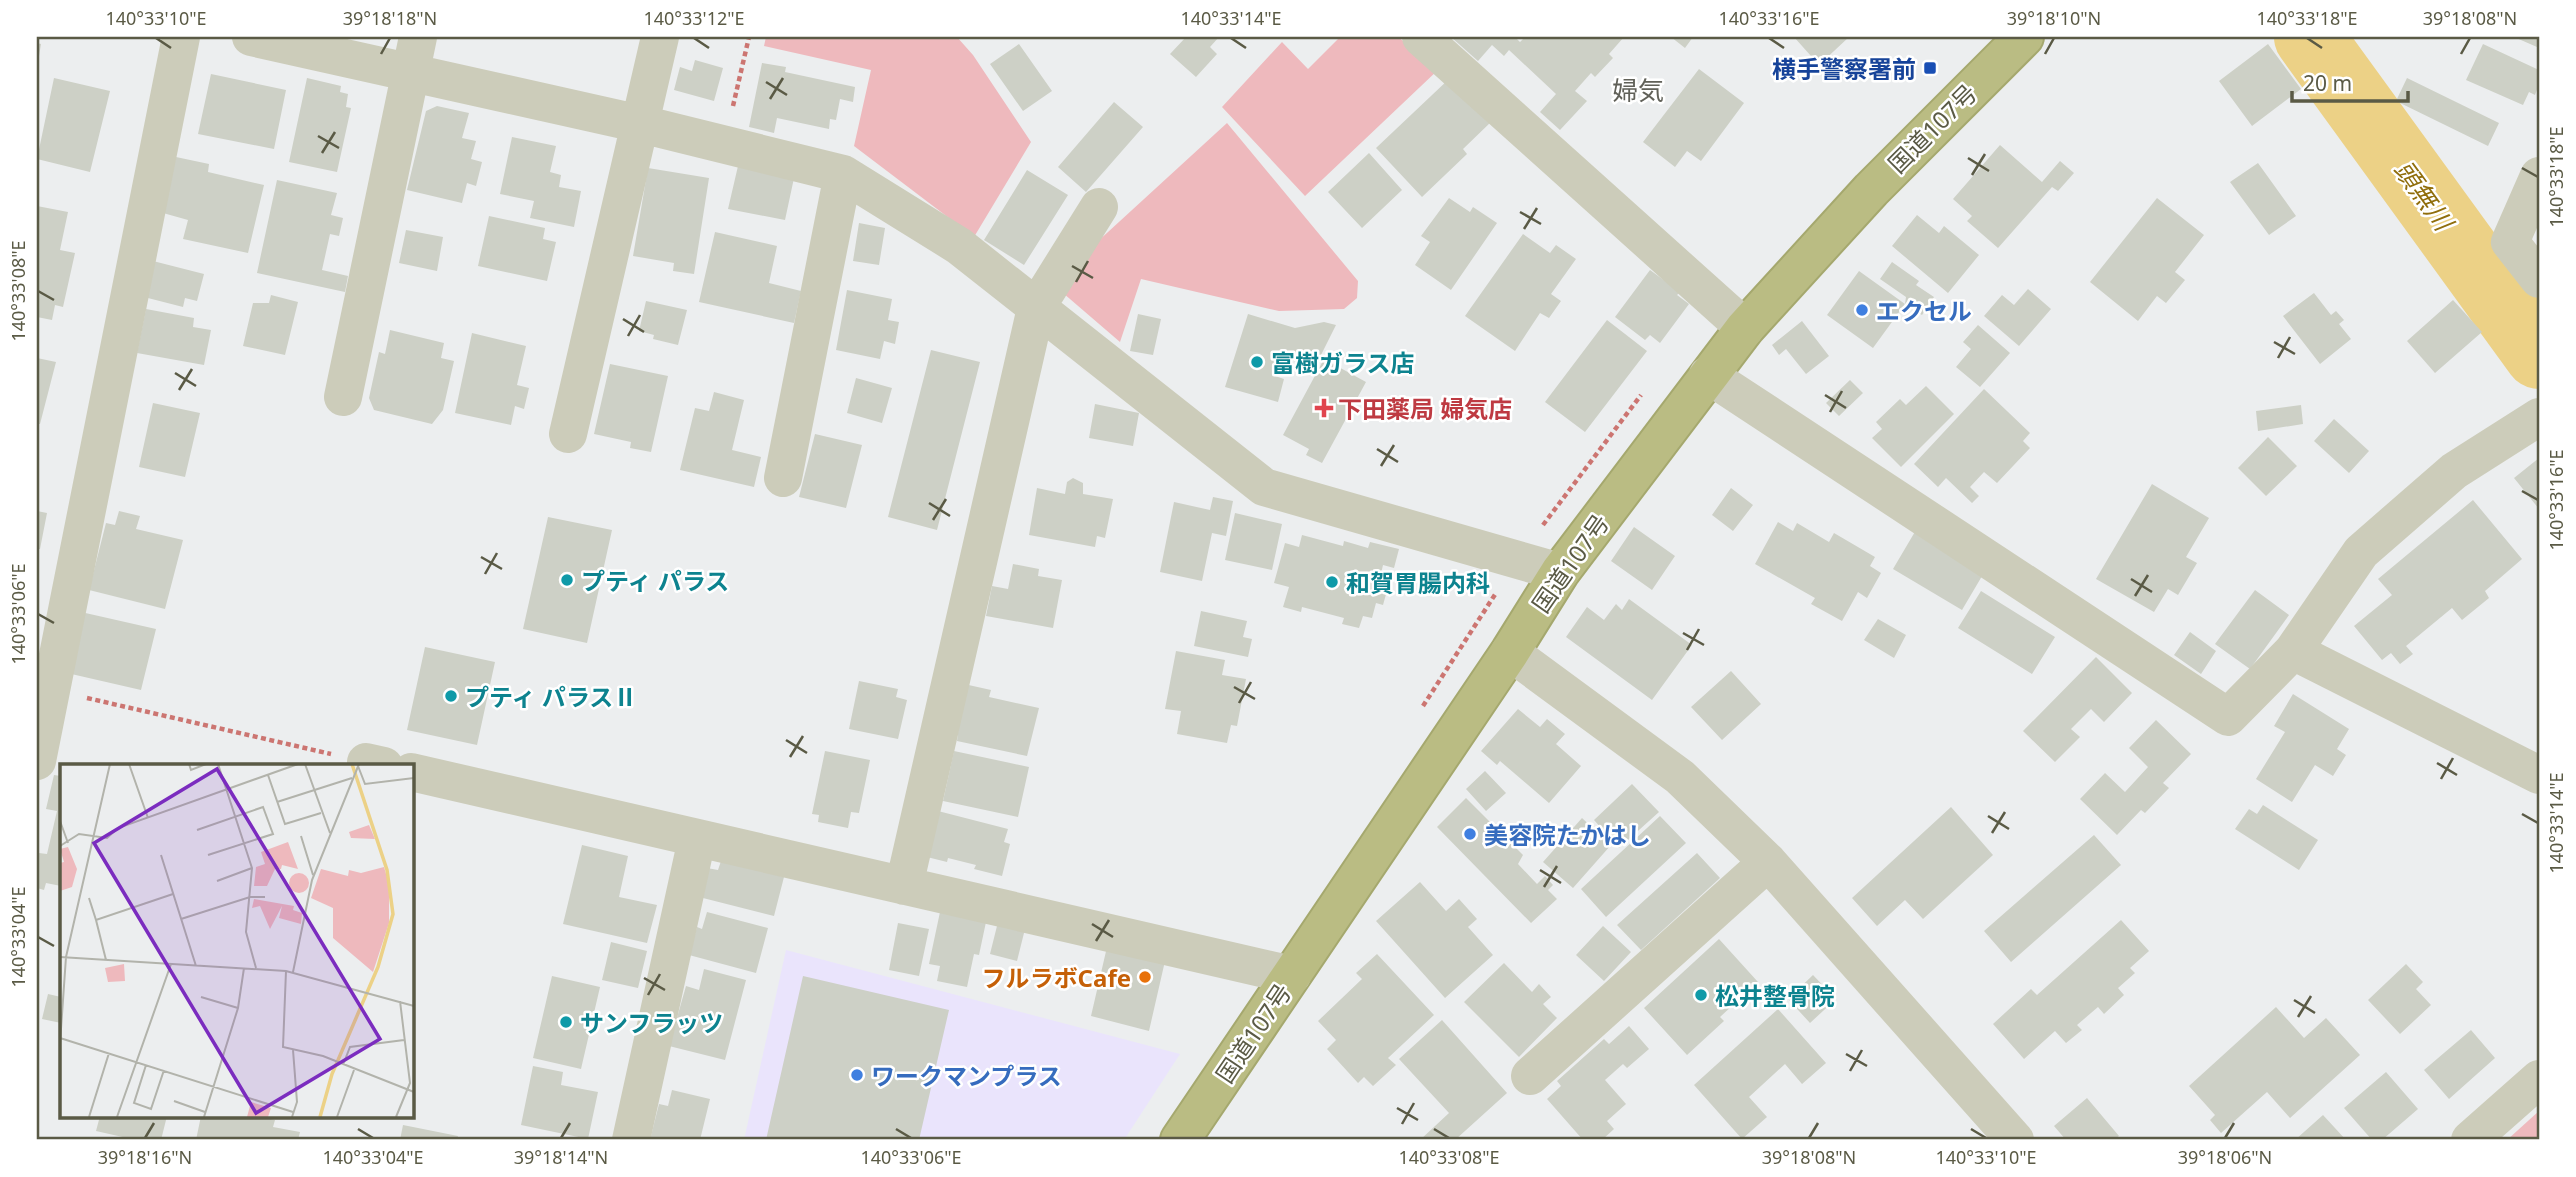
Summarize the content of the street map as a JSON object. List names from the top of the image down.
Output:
{
  "streets": {
    "highway": ["国道107号"]
  },
  "districts": ["婦気"],
  "water": ["頭無川"],
  "places": {
    "transit": ["横手警察署前"],
    "other": [
      "エクセル",
      "富樹ガラス店",
      "プティ パラス",
      "和賀胃腸内科",
      "プティ パラスⅡ",
      "美容院たかはし",
      "フルラボCafe",
      "松井整骨院",
      "サンフラッツ",
      "ワークマンプラス"
    ],
    "health": ["下田薬局 婦気店"]
  },
  "scale_bar": "20 m",
  "coordinates": [
    "140°33'10\"E",
    "39°18'18\"N",
    "140°33'12\"E",
    "140°33'14\"E",
    "140°33'16\"E",
    "39°18'10\"N",
    "140°33'18\"E",
    "39°18'08\"N",
    "140°33'08\"E",
    "140°33'06\"E",
    "140°33'04\"E",
    "39°18'16\"N",
    "39°18'14\"N",
    "39°18'06\"N"
  ]
}
